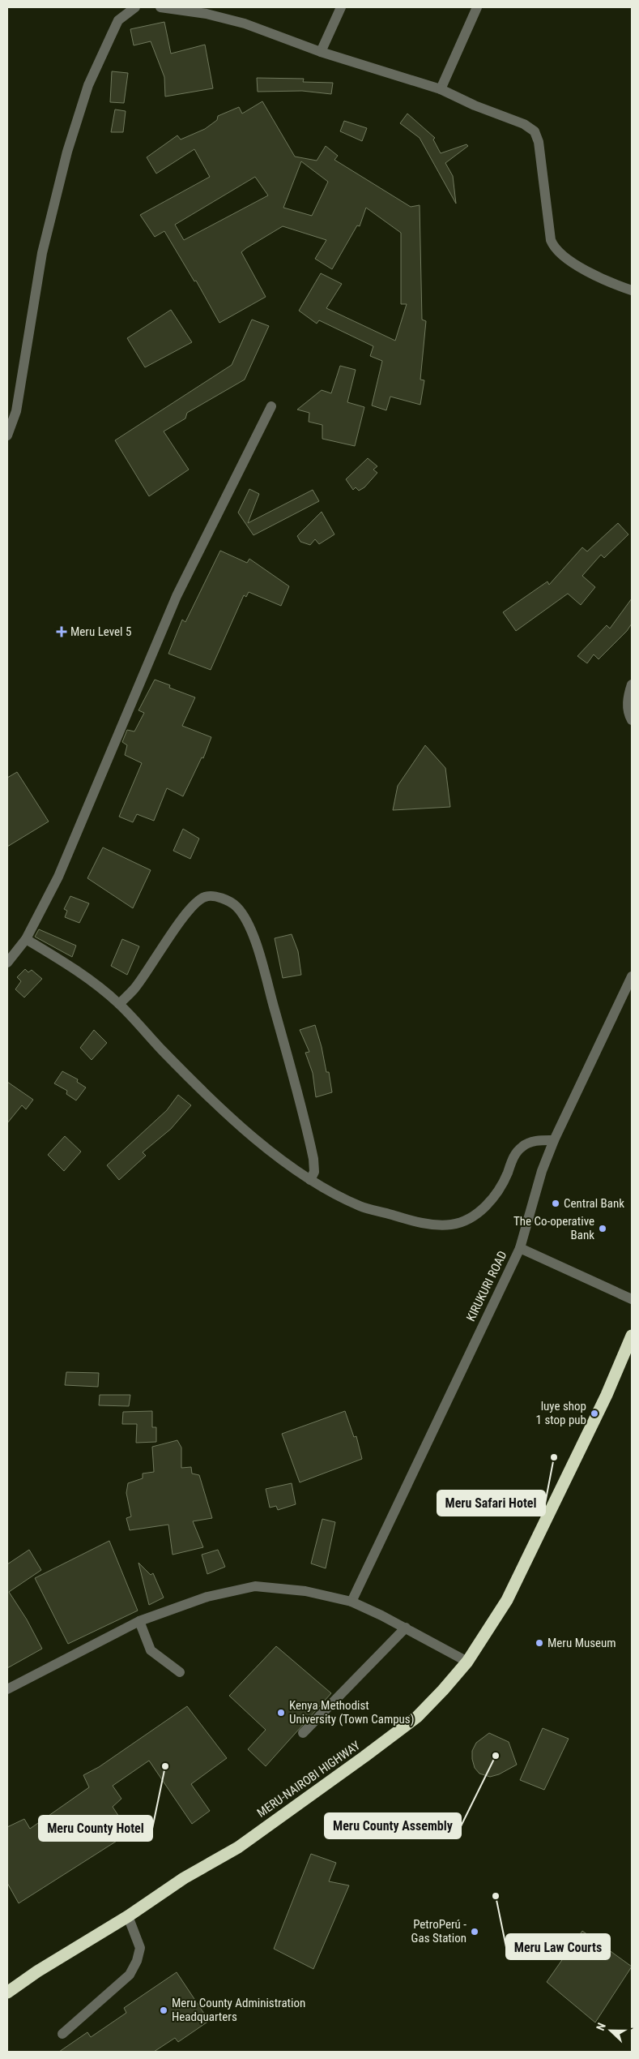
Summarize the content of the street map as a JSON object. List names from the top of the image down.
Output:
{
  "streets": {
    "highway": ["MERU-NAIROBI HIGHWAY"],
    "street": ["KIRUKURI ROAD"]
  },
  "places": {
    "health": ["Meru Level 5"],
    "other": [
      "Central Bank",
      "The Co-operative Bank",
      "luye shop 1 stop pub",
      "Meru Safari Hotel",
      "Meru Museum",
      "Kenya Methodist University (Town Campus)",
      "Meru County Assembly",
      "Meru County Hotel",
      "Meru Law Courts",
      "PetroPerú - Gas Station",
      "Meru County Administration Headquarters"
    ]
  },
  "north": "left"
}
